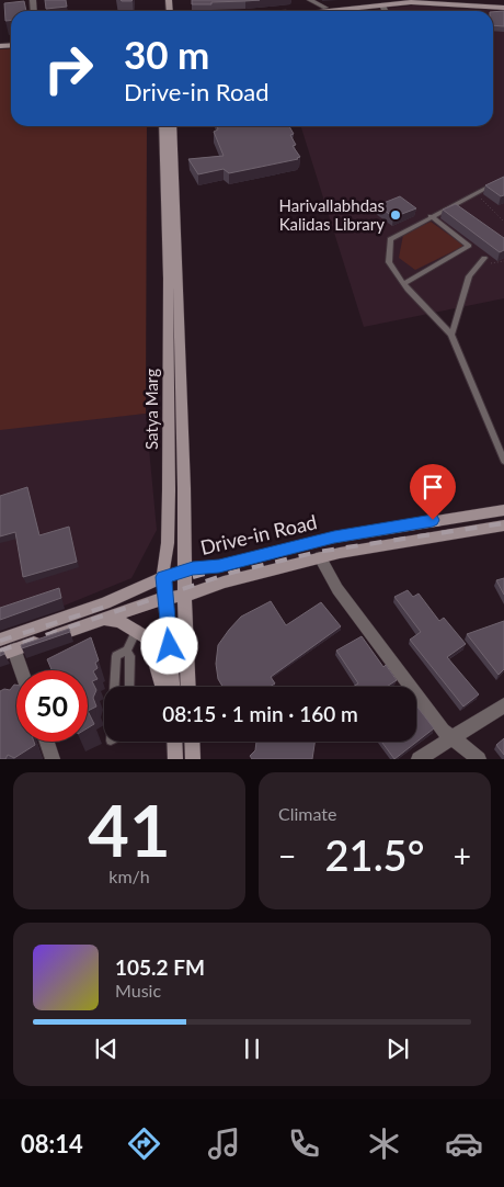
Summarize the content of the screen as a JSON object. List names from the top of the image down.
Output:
{
  "streets": {
    "main road": ["Satya Marg", "Drive-in Road"]
  },
  "crossings": [
    ["Satya Marg", "Drive-in Road"]
  ],
  "places": ["Harivallabhdas Kalidas Library"],
  "page": {
    "turn": ["30 m", "Drive-in Road"],
    "limit": "50",
    "trip": "08:15 · 1 min · 160 m",
    "tile": [
      ["41", "km/h"],
      "Climate"
    ],
    "heat": ["−", "21.5°", "+"],
    "song": ["105.2 FM", "Music"],
    "tabs": "08:14"
  }
}
